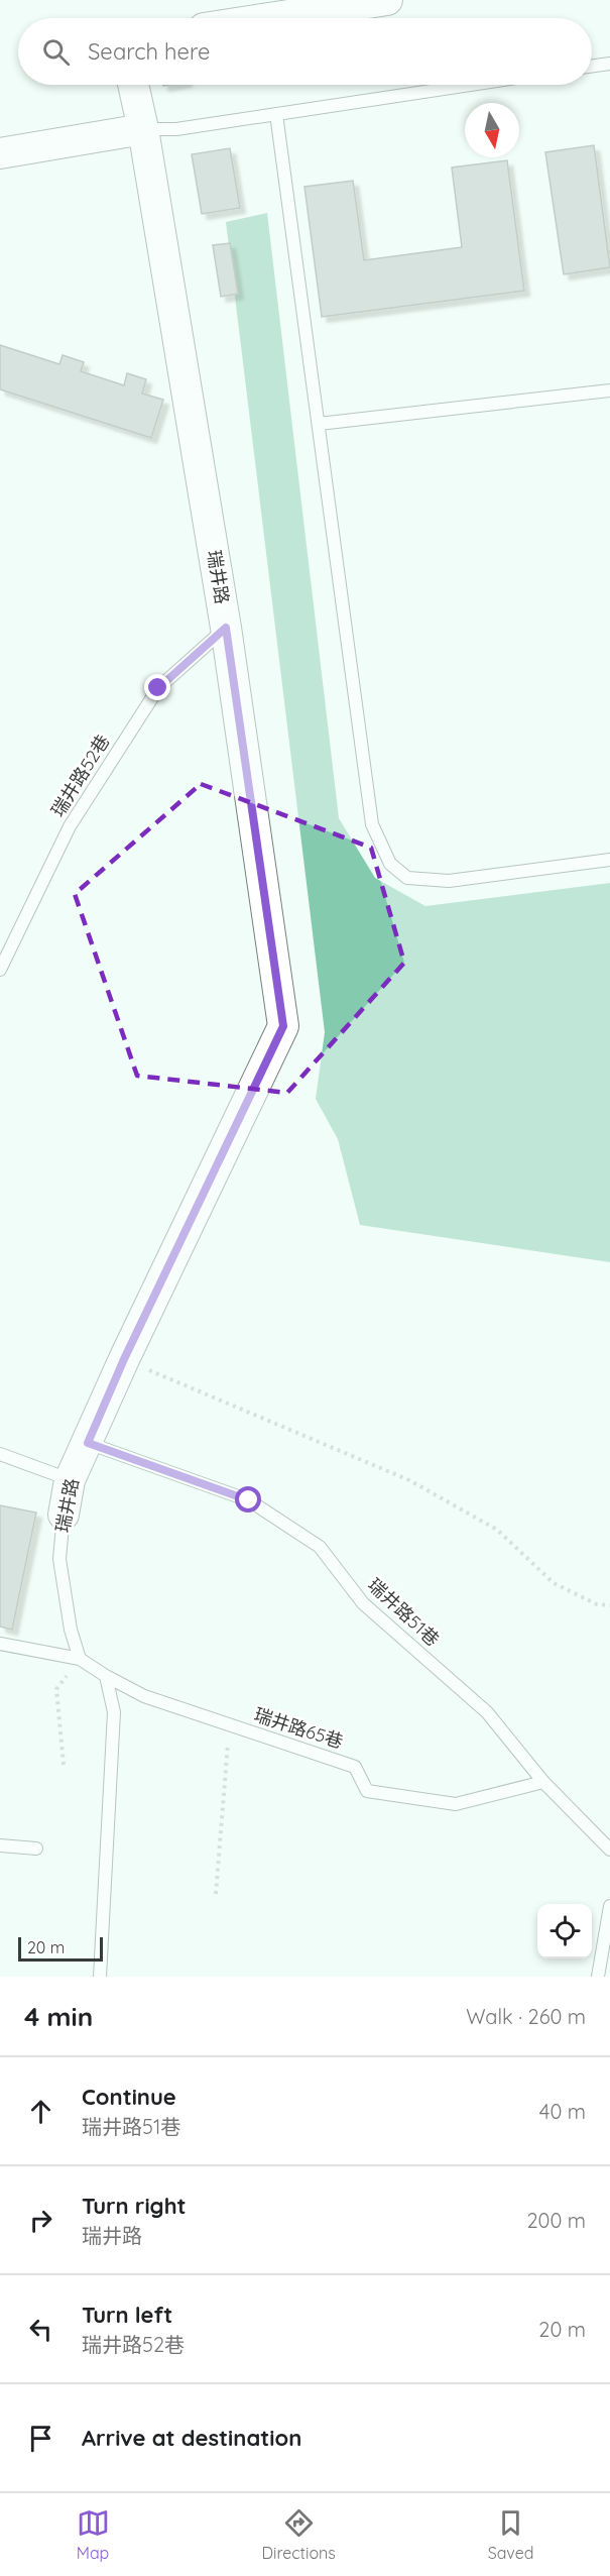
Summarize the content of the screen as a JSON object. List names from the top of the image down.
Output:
{
  "streets": {
    "street": ["瑞井路"],
    "lane": ["瑞井路52巷", "瑞井路51巷", "瑞井路65巷"]
  },
  "crossings": [
    ["瑞井路", "瑞井路52巷"],
    ["瑞井路", "瑞井路51巷"],
    ["瑞井路51巷", "瑞井路65巷"]
  ],
  "scale_bar": "20 m",
  "north": "bottom",
  "page": {
    "search": "Search here",
    "scale": "20 m",
    "heading": ["4 min", "Walk · 260 m"],
    "list": [
      ["Continue", "瑞井路51巷", "40 m"],
      ["Turn right", "瑞井路", "200 m"],
      ["Turn left", "瑞井路52巷", "20 m"],
      "Arrive at destination"
    ],
    "nav": ["Map", "Directions", "Saved"]
  }
}
